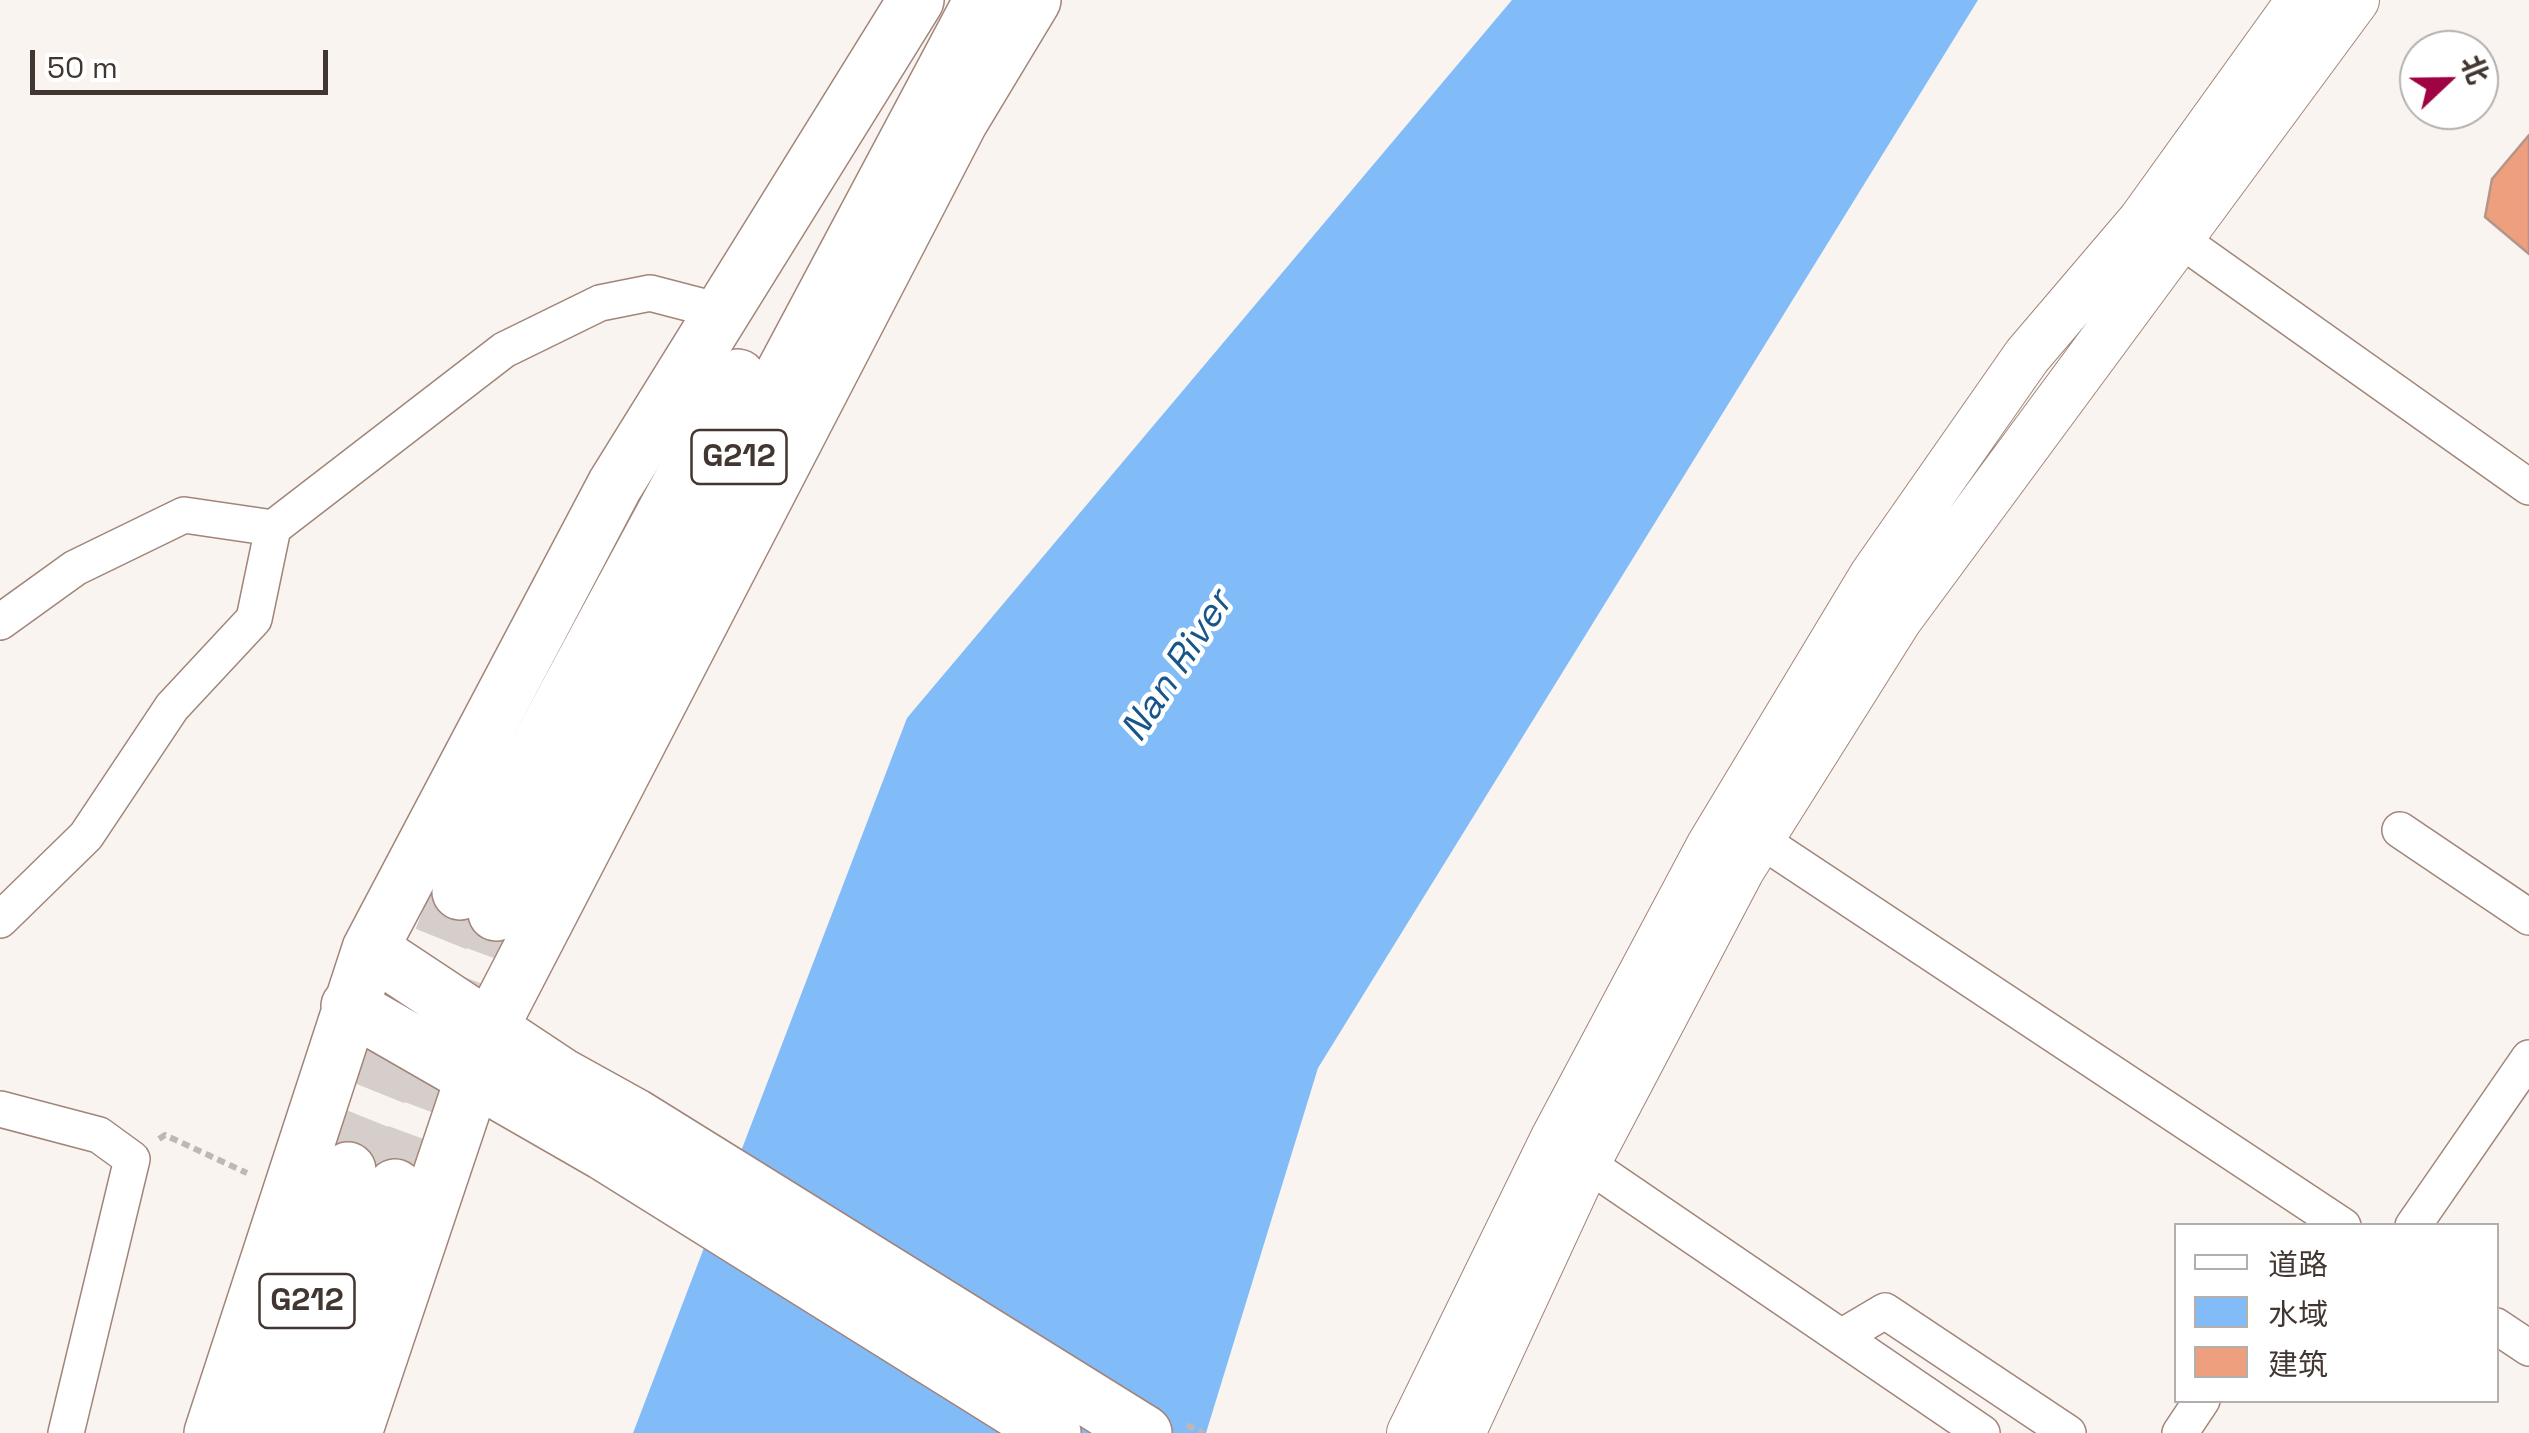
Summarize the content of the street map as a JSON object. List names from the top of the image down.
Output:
{
  "streets": {
    "main road": ["G212"]
  },
  "water": ["Nan River"],
  "legend": ["道路", "水域", "建筑"],
  "scale_bar": "50 m",
  "north": "right"
}
